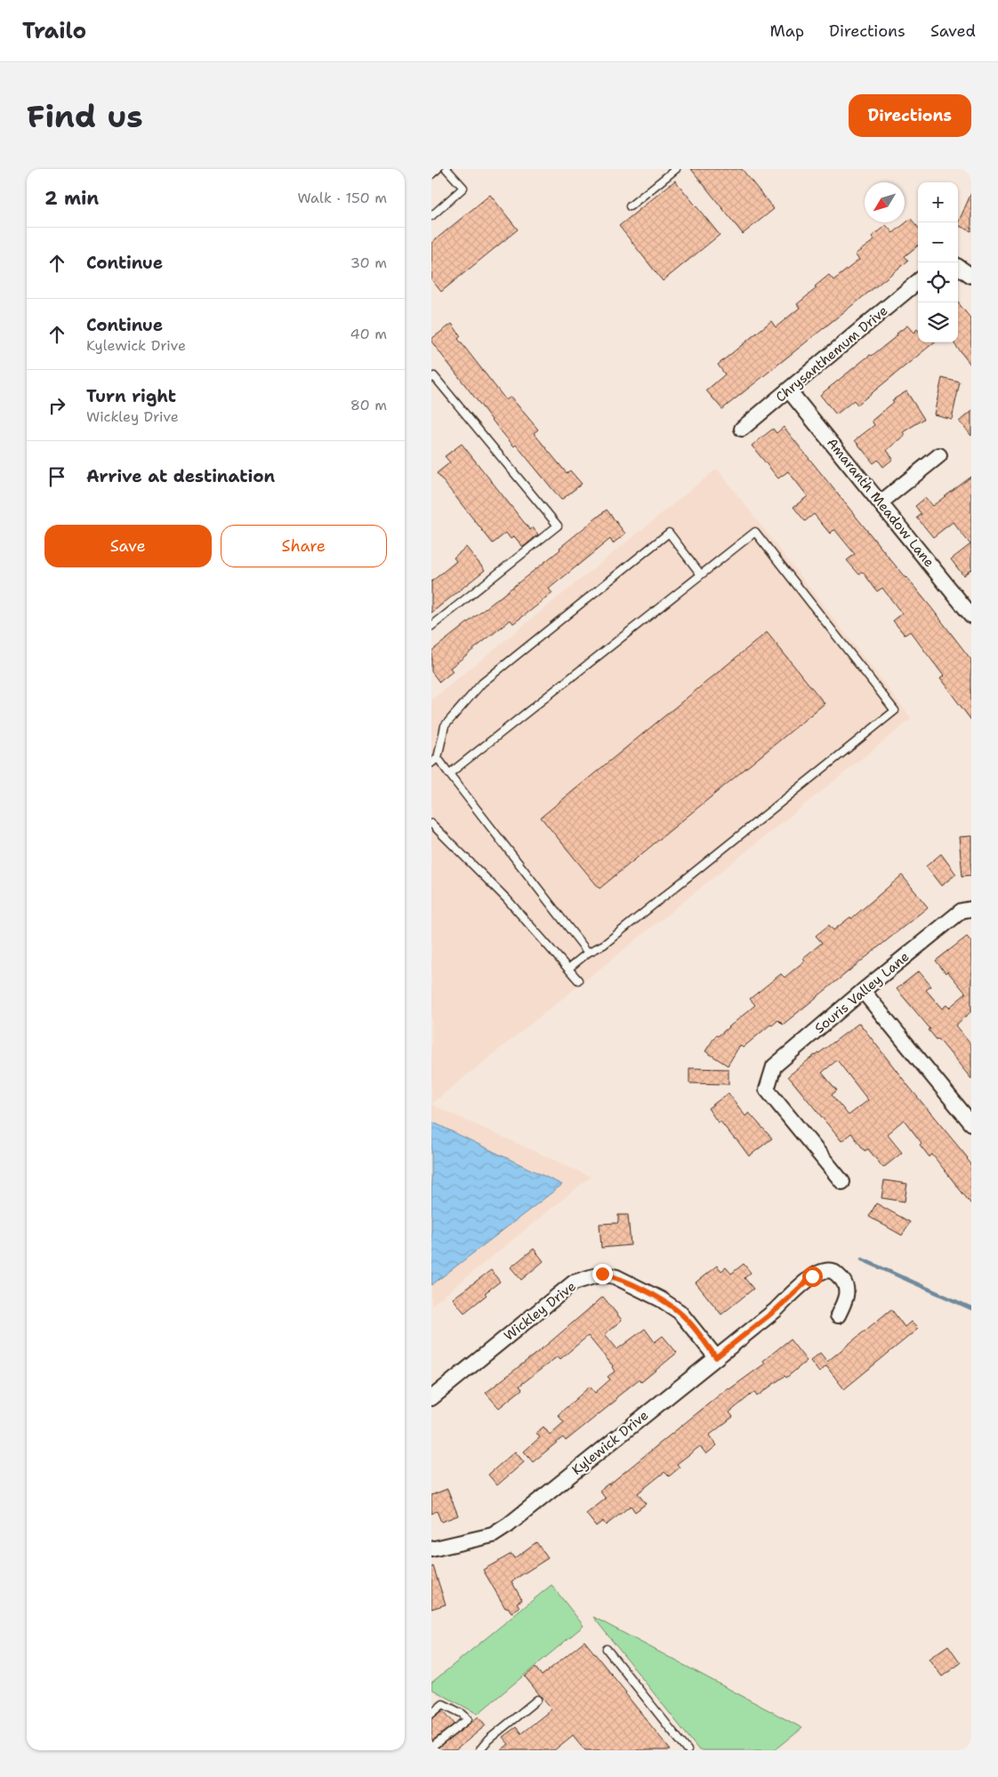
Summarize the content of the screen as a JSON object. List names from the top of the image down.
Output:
{
  "streets": {
    "street": [
      "Chrysanthemum Drive",
      "Amaranth Meadow Lane",
      "Souris Valley Lane",
      "Wickley Drive",
      "Kylewick Drive"
    ]
  },
  "crossings": [
    ["Chrysanthemum Drive", "Amaranth Meadow Lane"],
    ["Wickley Drive", "Kylewick Drive"]
  ],
  "north": "bottom left",
  "page": {
    "header": "Trailo",
    "nav": ["Map", "Directions", "Saved"],
    "buttons": [
      "Directions",
      ["Save", "Share"]
    ],
    "title": "Find us",
    "heading": ["2 min", "Walk · 150 m"],
    "map_buttons": ["+", "−"],
    "list": [
      ["Continue", "30 m"],
      ["Continue", "Kylewick Drive", "40 m"],
      ["Turn right", "Wickley Drive", "80 m"],
      "Arrive at destination"
    ]
  }
}
